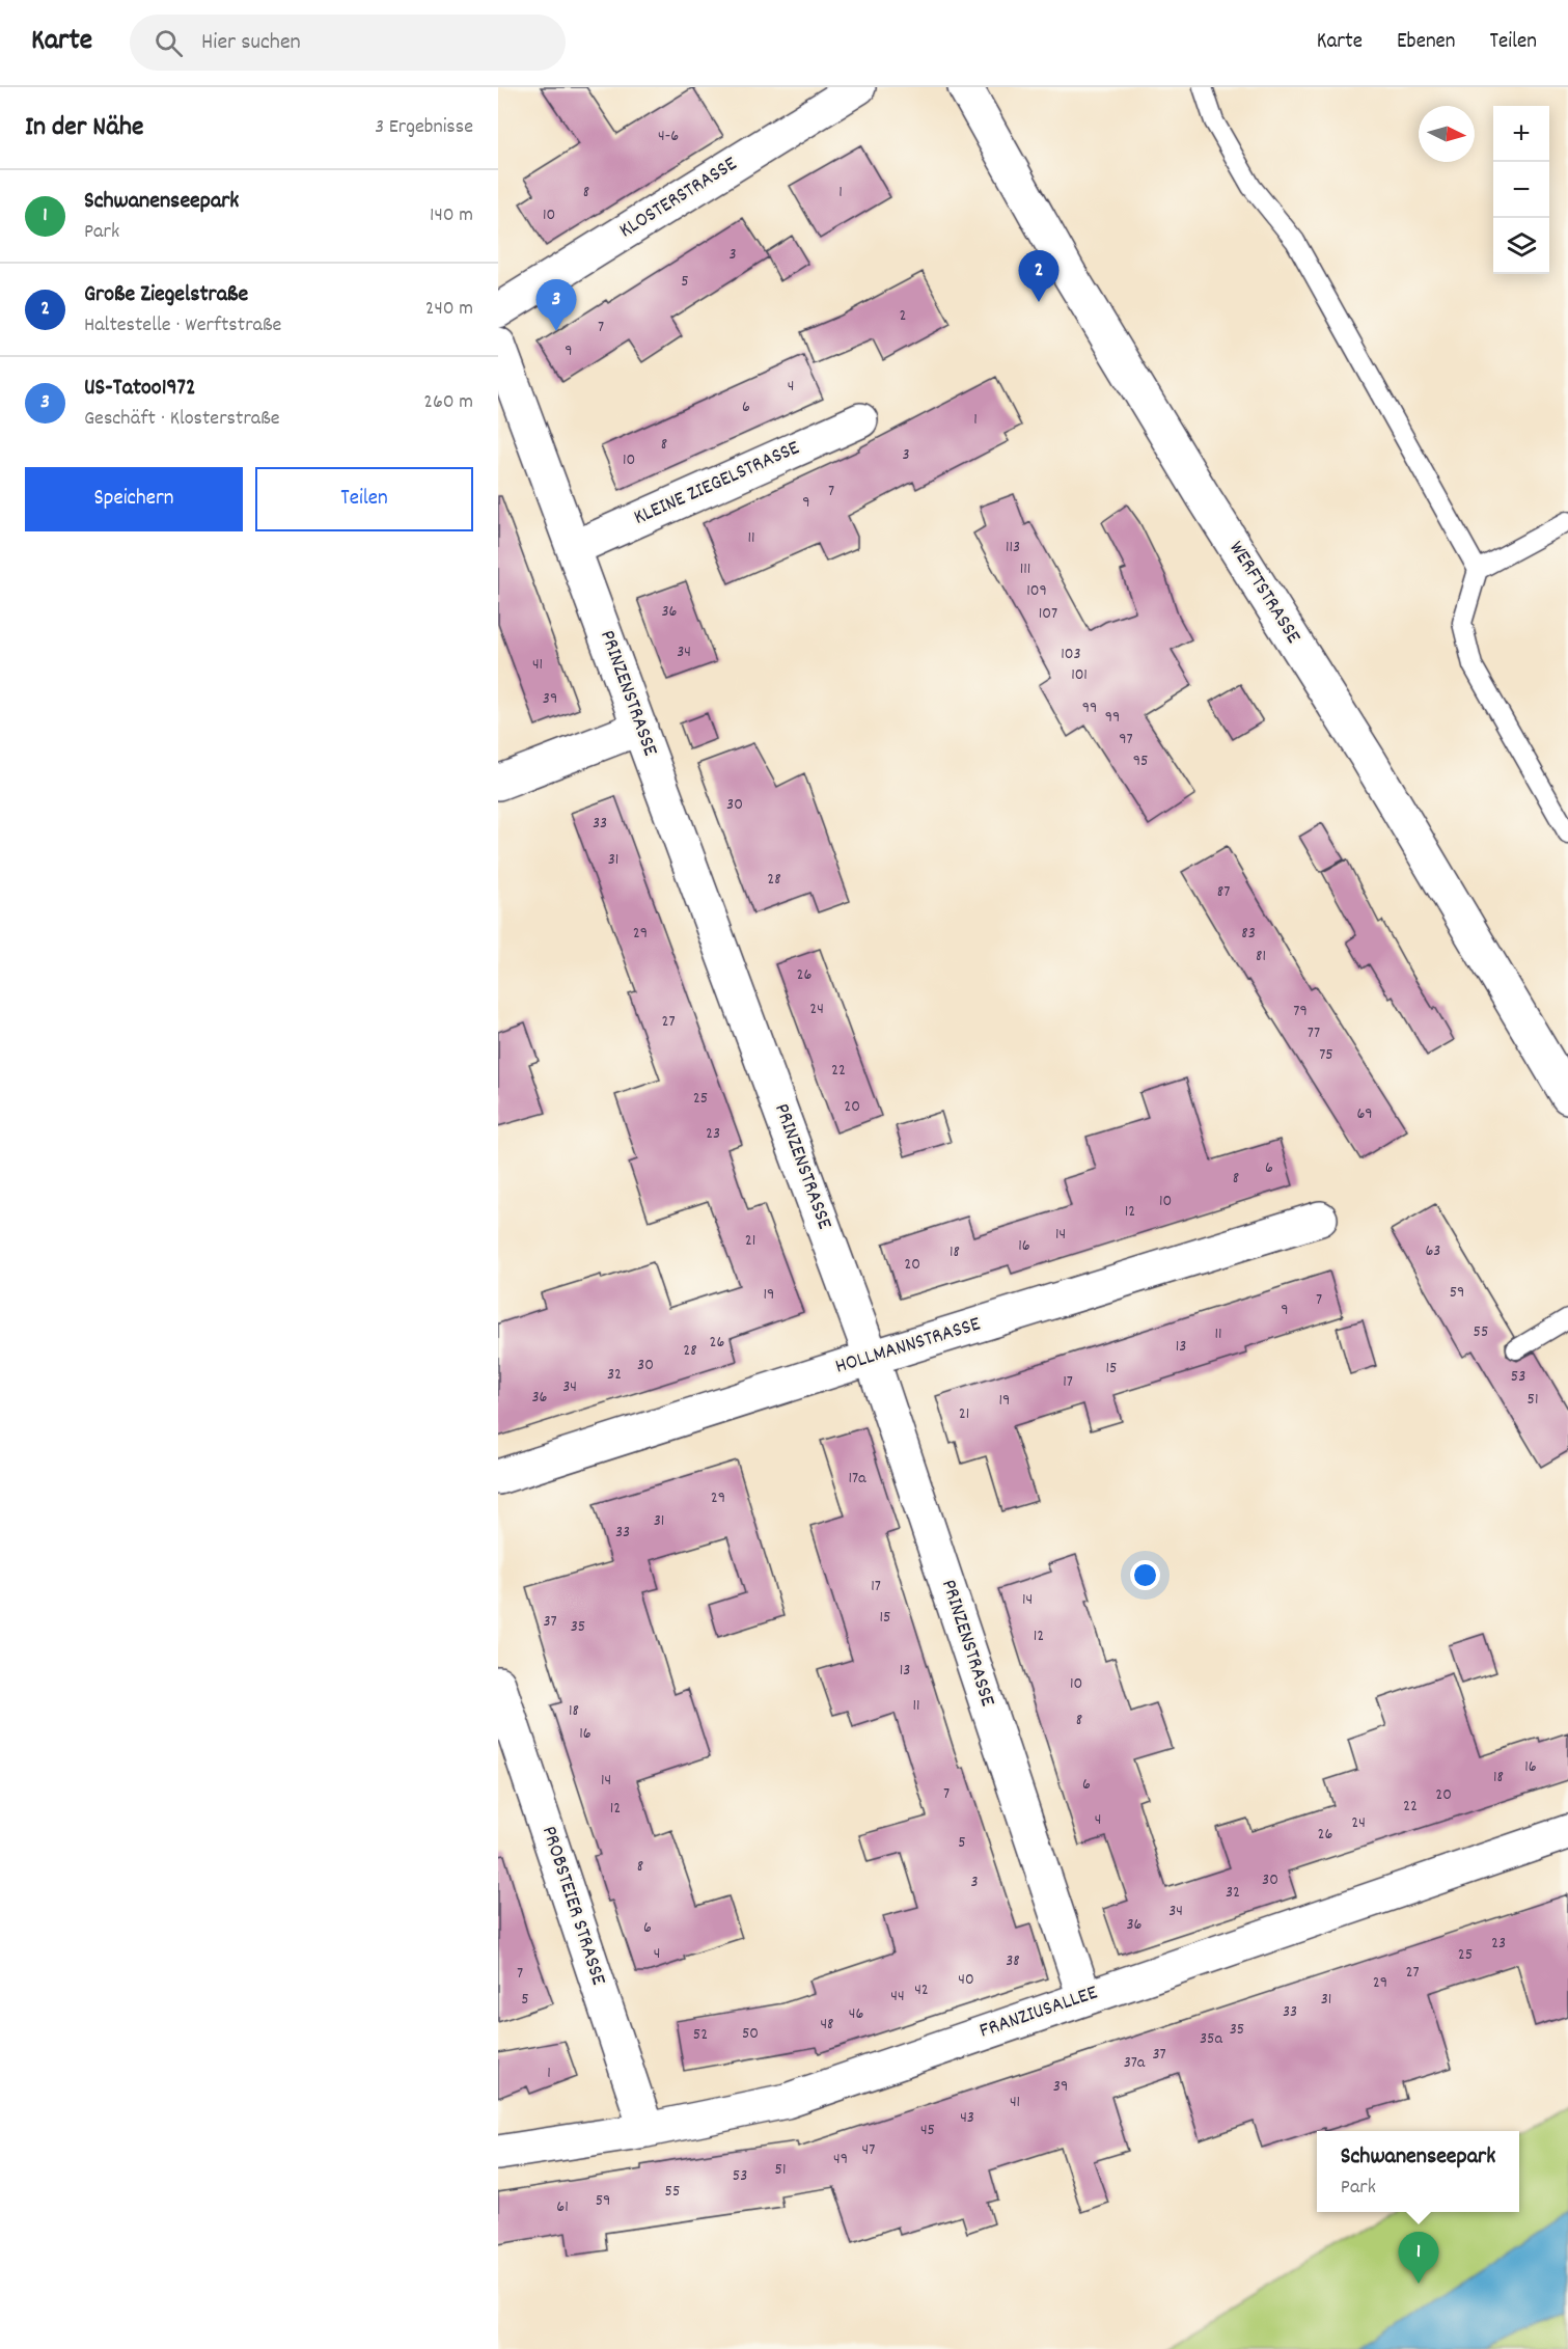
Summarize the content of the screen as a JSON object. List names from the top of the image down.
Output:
{
  "streets": {
    "street": [
      "KLOSTERSTRASSE",
      "KLEINE ZIEGELSTRASSE",
      "WERFTSTRASSE",
      "PRINZENSTRASSE",
      "HOLLMANNSTRASSE",
      "PROBSTEIER STRASSE",
      "FRANZIUSALLEE"
    ]
  },
  "crossings": [
    ["KLEINE ZIEGELSTRASSE", "PRINZENSTRASSE"],
    ["PRINZENSTRASSE", "HOLLMANNSTRASSE"],
    ["PRINZENSTRASSE", "FRANZIUSALLEE"],
    ["PROBSTEIER STRASSE", "FRANZIUSALLEE"]
  ],
  "house_numbers": [
    "4-6",
    "8",
    "1",
    "10",
    "3",
    "5",
    "2",
    "7",
    "9",
    "4",
    "6",
    "1",
    "8",
    "3",
    "10",
    "7",
    "9",
    "11",
    "113",
    "111",
    "109",
    "36",
    "107",
    "34",
    "103",
    "41",
    "101",
    "39",
    "99",
    "99",
    "97",
    "95",
    "30",
    "33",
    "31",
    "28",
    "87",
    "29",
    "83",
    "81",
    "26",
    "24",
    "79",
    "27",
    "77",
    "75",
    "22",
    "25",
    "20",
    "69",
    "23",
    "6",
    "8",
    "10",
    "12",
    "14",
    "21",
    "16",
    "63",
    "18",
    "20",
    "59",
    "19",
    "7",
    "9",
    "55",
    "11",
    "26",
    "13",
    "28",
    "30",
    "15",
    "32",
    "53",
    "17",
    "34",
    "36",
    "51",
    "19",
    "21",
    "17a",
    "29",
    "31",
    "33",
    "17",
    "14",
    "15",
    "37",
    "35",
    "12",
    "13",
    "10",
    "11",
    "18",
    "8",
    "16",
    "16",
    "18",
    "14",
    "6",
    "7",
    "20",
    "22",
    "12",
    "4",
    "24",
    "26",
    "5",
    "8",
    "30",
    "3",
    "32",
    "34",
    "36",
    "6",
    "23",
    "4",
    "25",
    "38",
    "27",
    "7",
    "40",
    "29",
    "42",
    "44",
    "5",
    "31",
    "33",
    "46",
    "48",
    "35",
    "50",
    "52",
    "35a",
    "37",
    "37a",
    "1",
    "39",
    "41",
    "43",
    "45",
    "47",
    "49",
    "51",
    "53",
    "55",
    "59",
    "61"
  ],
  "north": "right",
  "page": {
    "header": "Karte",
    "search": "Hier suchen",
    "nav": ["Karte", "Ebenen", "Teilen"],
    "heading": ["In der Nähe", "3 Ergebnisse"],
    "map_buttons": ["+", "−"],
    "list": [
      {
        "mark": "1",
        "name": "Schwanenseepark",
        "note": "Park",
        "value": "140 m"
      },
      {
        "mark": "2",
        "name": "Große Ziegelstraße",
        "note": "Haltestelle · Werftstraße",
        "value": "240 m"
      },
      {
        "mark": "3",
        "name": "US-Tatoo1972",
        "note": "Geschäft · Klosterstraße",
        "value": "260 m"
      }
    ],
    "pins": ["2", "3", "1"],
    "buttons": ["Speichern", "Teilen"],
    "popup": ["Schwanenseepark", "Park"]
  }
}
